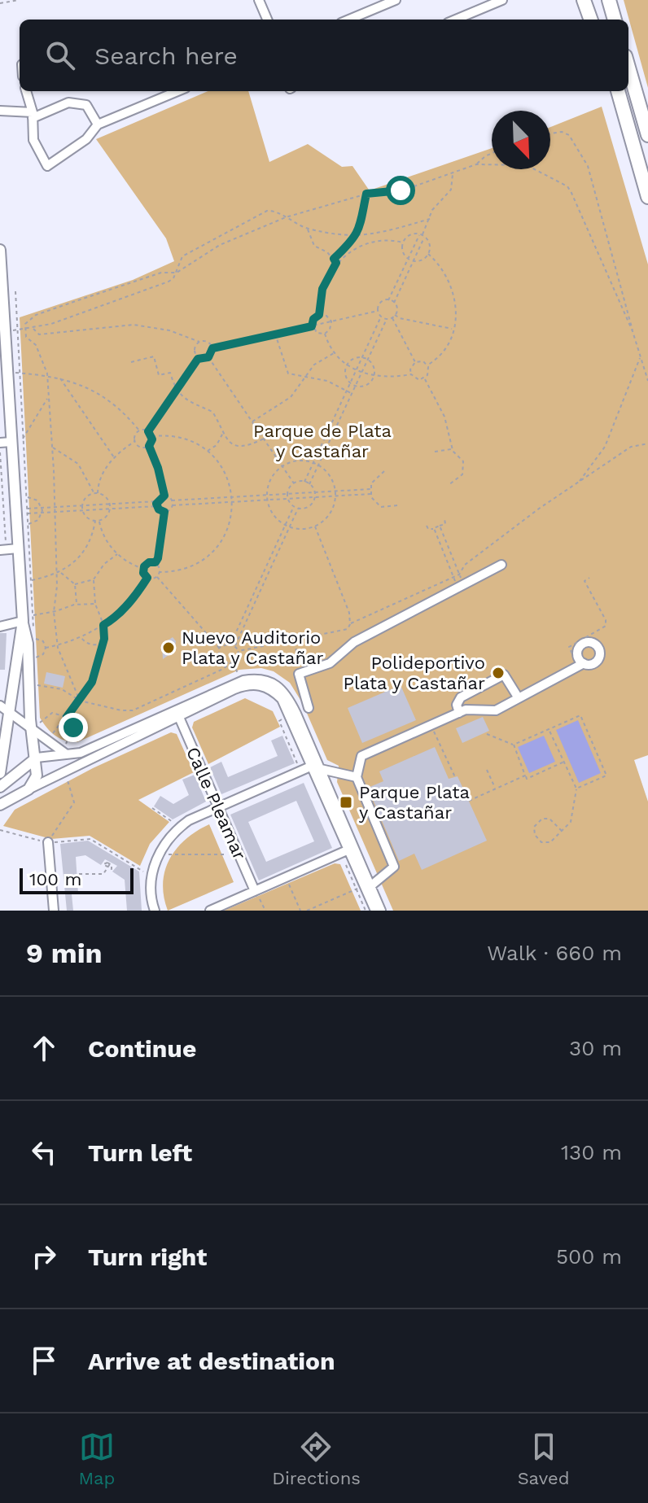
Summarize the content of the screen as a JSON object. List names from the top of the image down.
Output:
{
  "streets": {
    "street": ["Calle Pleamar"]
  },
  "parks": ["Parque de Plata y Castañar"],
  "places": {
    "other": ["Nuevo Auditorio Plata y Castañar", "Polideportivo Plata y Castañar"],
    "transit": ["Parque Plata y Castañar"]
  },
  "scale_bar": "100 m",
  "north": "bottom right",
  "page": {
    "search": "Search here",
    "scale": "100 m",
    "heading": ["9 min", "Walk · 660 m"],
    "list": [
      ["Continue", "30 m"],
      ["Turn left", "130 m"],
      ["Turn right", "500 m"],
      "Arrive at destination"
    ],
    "nav": ["Map", "Directions", "Saved"]
  }
}
